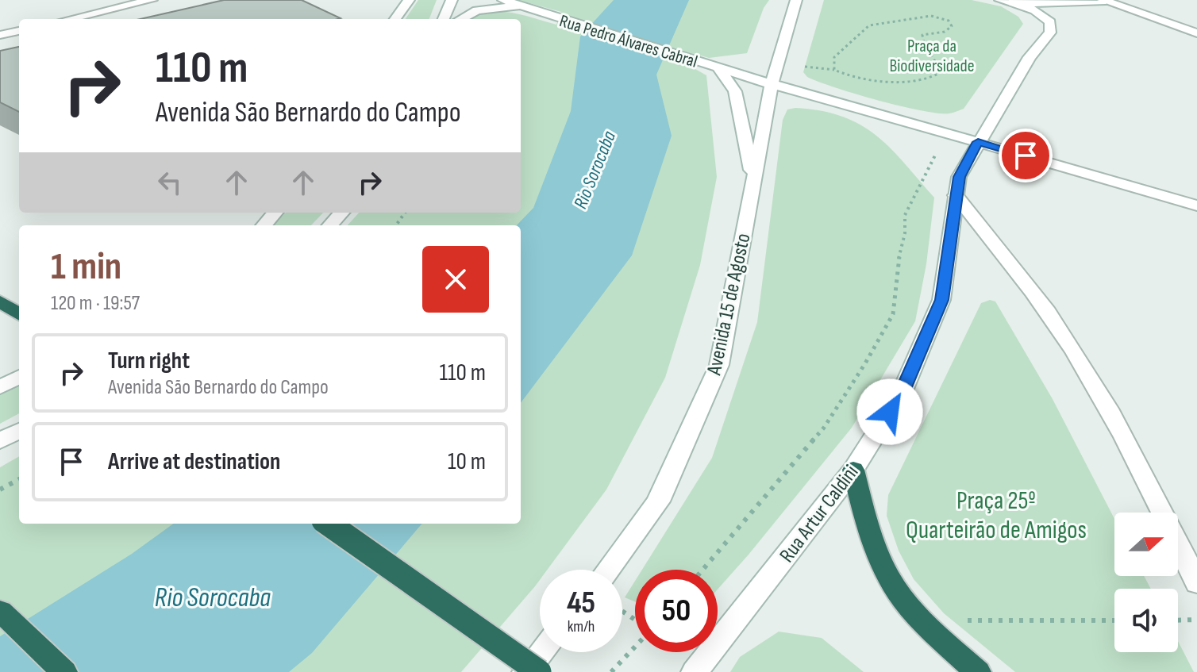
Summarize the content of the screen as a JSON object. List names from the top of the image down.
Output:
{
  "streets": {
    "main road": ["Rua Pedro Álvares Cabral", "Avenida 15 de Agosto", "Rua Artur Caldini"]
  },
  "water": ["Rio Sorocaba"],
  "parks": ["Praça da Biodiversidade", "Praça 25º Quarteirão de Amigos"],
  "north": "right",
  "page": {
    "turn": ["110 m", "Avenida São Bernardo do Campo"],
    "heading": ["1 min", "120 m · 19:57"],
    "list": [
      {
        "name": "Turn right",
        "note": "Avenida São Bernardo do Campo",
        "value": "110 m"
      },
      {
        "name": "Arrive at destination",
        "value": "10 m"
      }
    ],
    "speed": "45 km/h",
    "limit": "50"
  }
}
